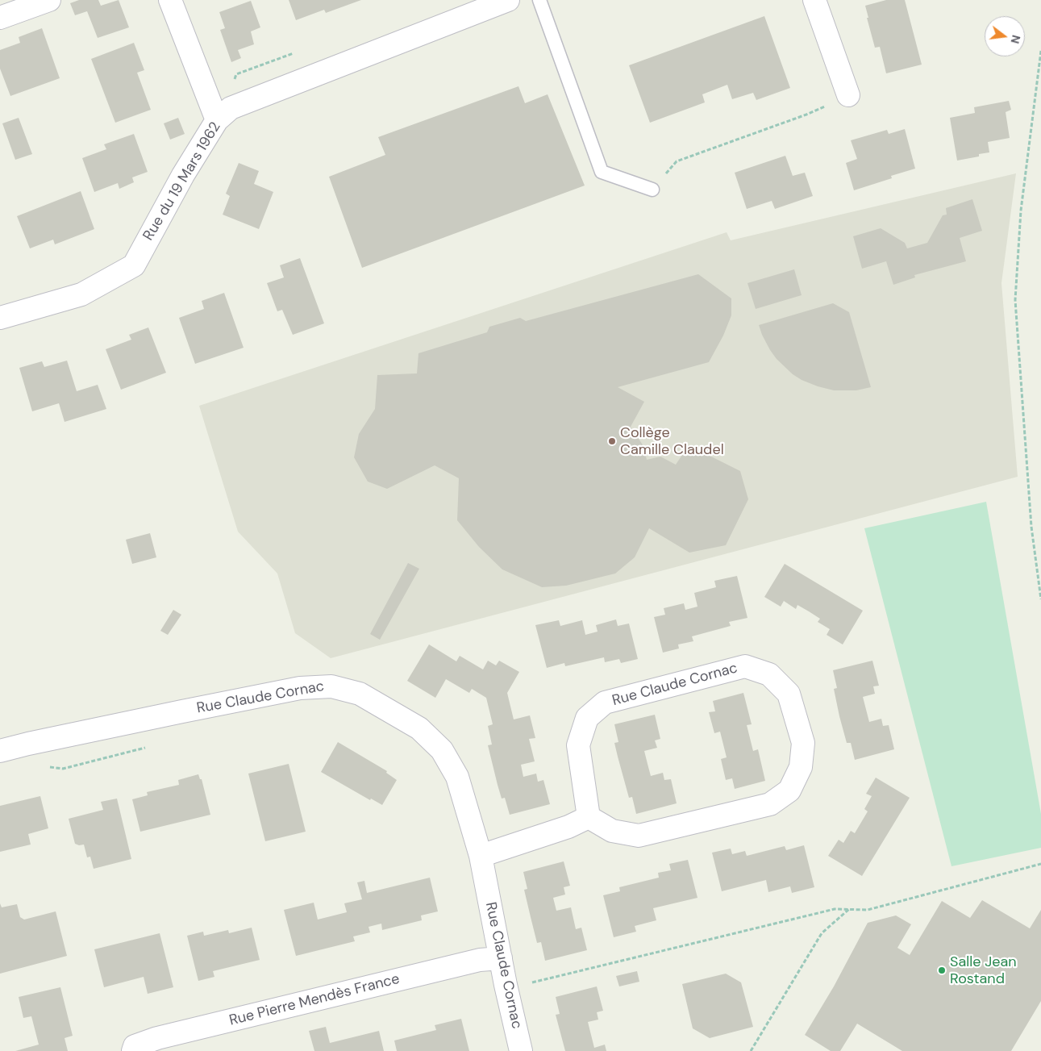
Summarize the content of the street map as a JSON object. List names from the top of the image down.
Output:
{
  "streets": {
    "street": ["Rue du 19 Mars 1962", "Rue Claude Cornac", "Rue Pierre Mendès France"]
  },
  "crossings": [
    ["Rue Claude Cornac", "Rue Pierre Mendès France"]
  ],
  "places": ["Collège Camille Claudel", "Salle Jean Rostand"],
  "north": "right"
}
